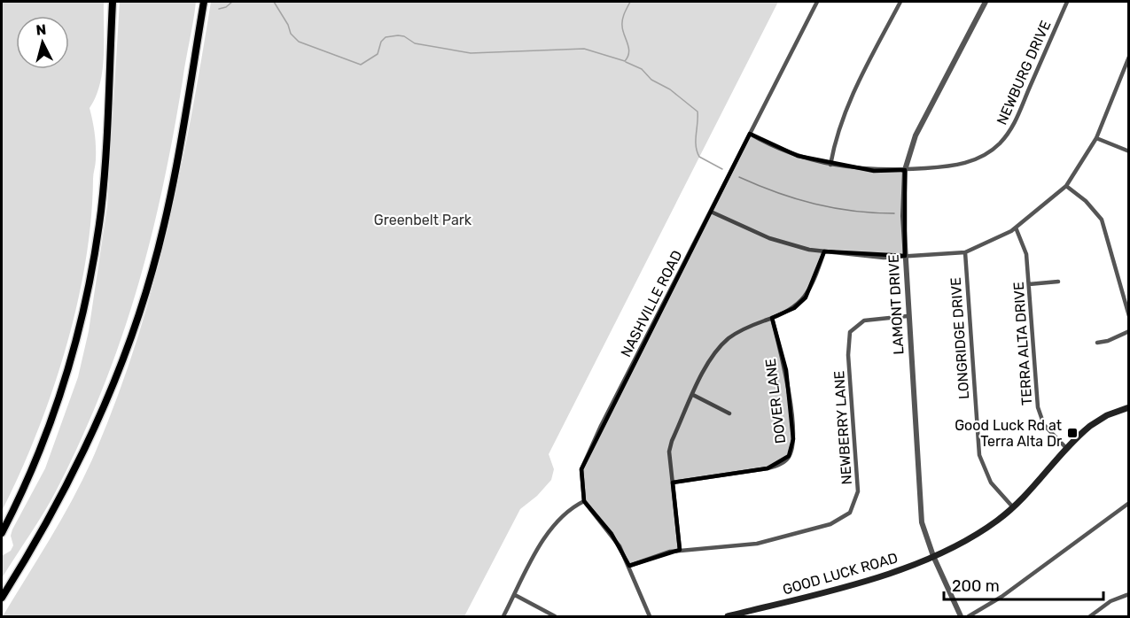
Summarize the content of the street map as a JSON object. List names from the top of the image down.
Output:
{
  "streets": {
    "main road": ["GOOD LUCK ROAD"],
    "street": [
      "NEWBURG DRIVE",
      "NASHVILLE ROAD",
      "LAMONT DRIVE",
      "LONGRIDGE DRIVE",
      "TERRA ALTA DRIVE",
      "DOVER LANE",
      "NEWBERRY LANE"
    ]
  },
  "crossings": [
    ["NEWBURG DRIVE", "NASHVILLE ROAD"],
    ["NEWBURG DRIVE", "LAMONT DRIVE"],
    ["LAMONT DRIVE", "NEWBERRY LANE"],
    ["LAMONT DRIVE", "GOOD LUCK ROAD"],
    ["LONGRIDGE DRIVE", "GOOD LUCK ROAD"],
    ["TERRA ALTA DRIVE", "GOOD LUCK ROAD"]
  ],
  "parks": ["Greenbelt Park"],
  "places": {
    "transit": ["Good Luck Rd at Terra Alta Dr"]
  },
  "scale_bar": "200 m",
  "north": "top"
}
